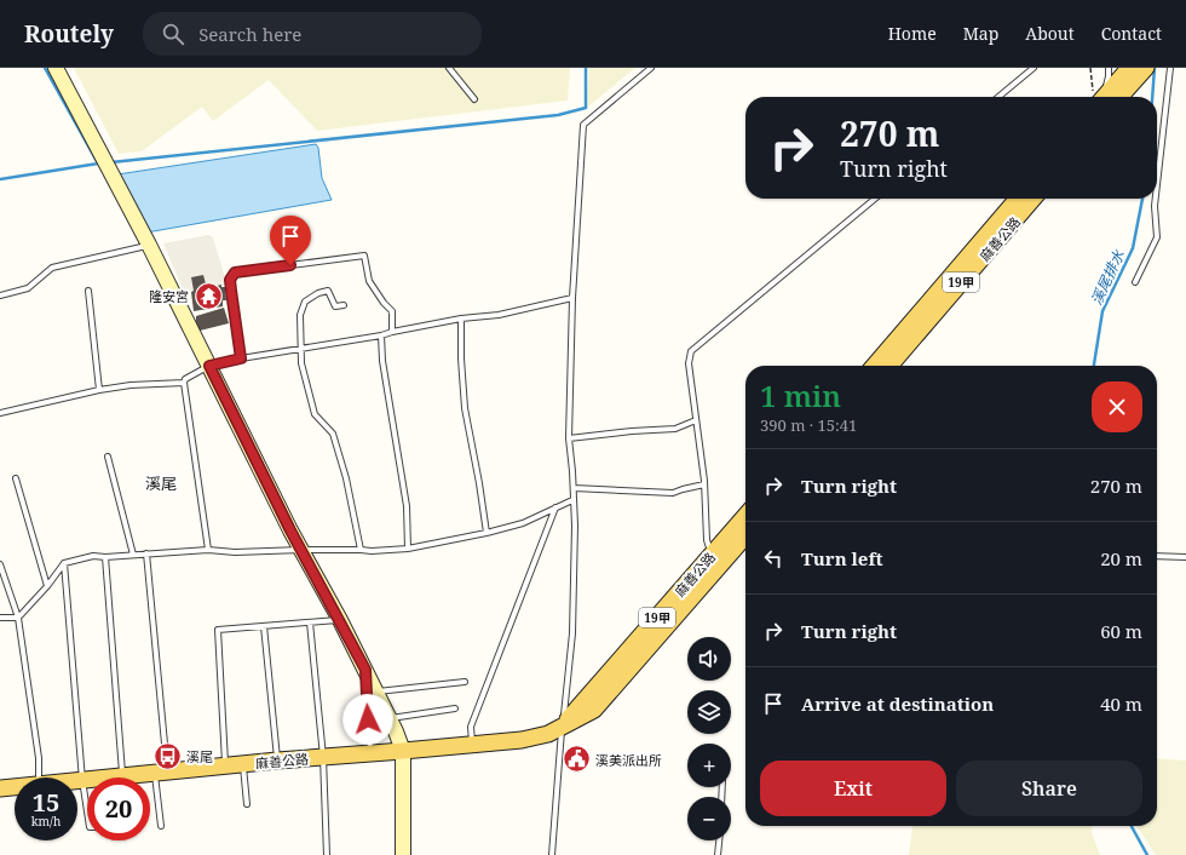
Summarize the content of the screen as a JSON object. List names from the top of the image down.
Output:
{
  "streets": {
    "main road": ["麻善公路", "19甲"]
  },
  "districts": ["溪尾"],
  "water": ["溪尾排水"],
  "places": {
    "temple": ["隆安宮"],
    "bus stop": ["溪尾"],
    "public building": ["溪美派出所"]
  },
  "page": {
    "header": "Routely",
    "search": "Search here",
    "nav": [
      "Home",
      "Map",
      "About",
      "Contact"
    ],
    "turn": ["270 m", "Turn right"],
    "heading": ["1 min", "390 m · 15:41"],
    "list": [
      {
        "name": "Turn right",
        "value": "270 m"
      },
      {
        "name": "Turn left",
        "value": "20 m"
      },
      {
        "name": "Turn right",
        "value": "60 m"
      },
      {
        "name": "Arrive at destination",
        "value": "40 m"
      }
    ],
    "map_buttons": ["+", "−"],
    "buttons": ["Exit", "Share"],
    "speed": "15 km/h",
    "limit": "20"
  }
}
